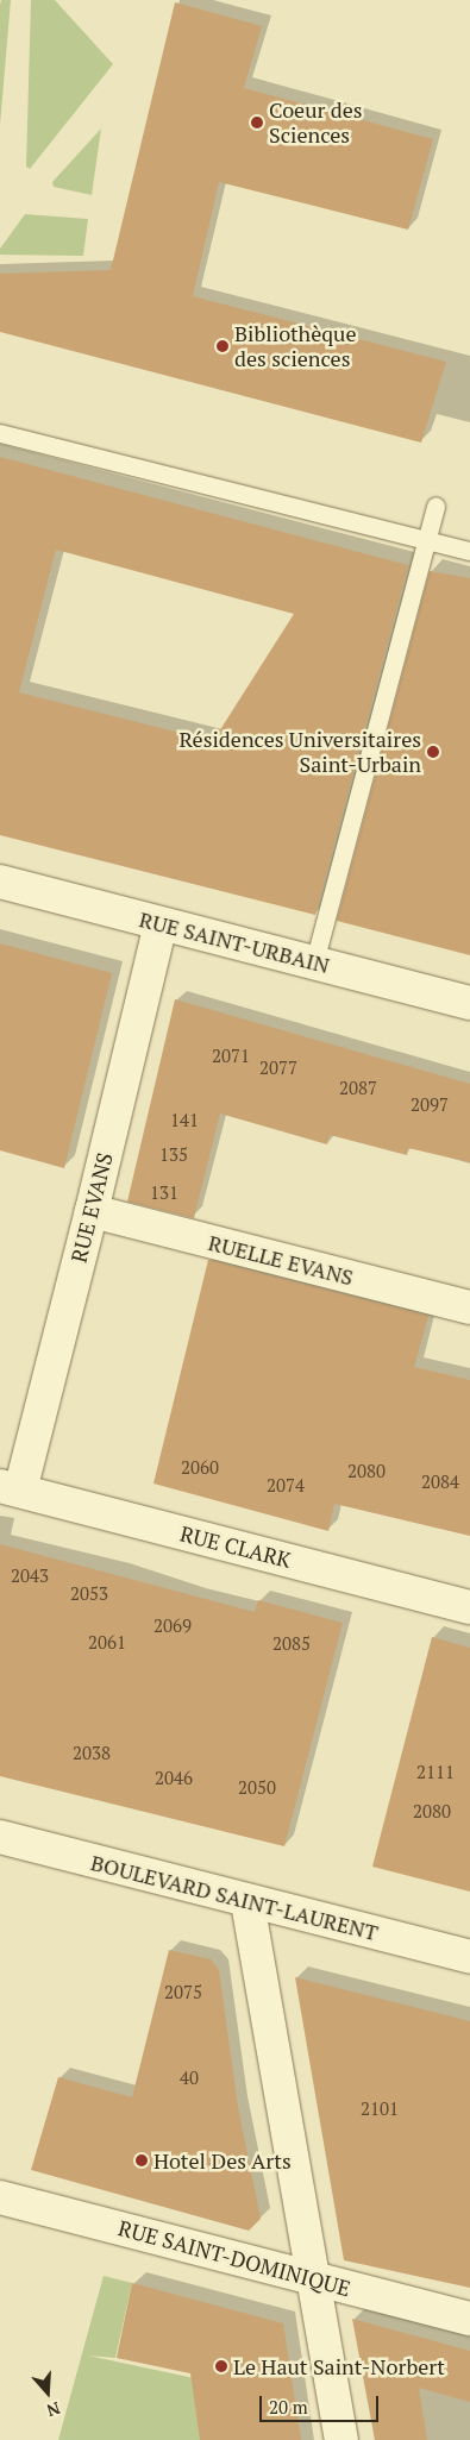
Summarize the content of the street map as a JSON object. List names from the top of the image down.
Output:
{
  "streets": {
    "street": [
      "RUE SAINT-URBAIN",
      "RUE EVANS",
      "RUELLE EVANS",
      "RUE CLARK",
      "BOULEVARD SAINT-LAURENT",
      "RUE SAINT-DOMINIQUE"
    ]
  },
  "crossings": [
    ["RUE SAINT-URBAIN", "RUE EVANS"],
    ["RUE EVANS", "RUELLE EVANS"],
    ["RUE EVANS", "RUE CLARK"]
  ],
  "places": [
    "Coeur des Sciences",
    "Bibliothèque des sciences",
    "Résidences Universitaires Saint-Urbain",
    "Hotel Des Arts",
    "Le Haut Saint-Norbert"
  ],
  "house_numbers": [
    "2071",
    "2077",
    "2087",
    "2097",
    "141",
    "135",
    "131",
    "2060",
    "2080",
    "2084",
    "2074",
    "2043",
    "2053",
    "2069",
    "2061",
    "2085",
    "2038",
    "2111",
    "2046",
    "2050",
    "2080",
    "2075",
    "40",
    "2101"
  ],
  "scale_bar": "20 m",
  "north": "bottom"
}
